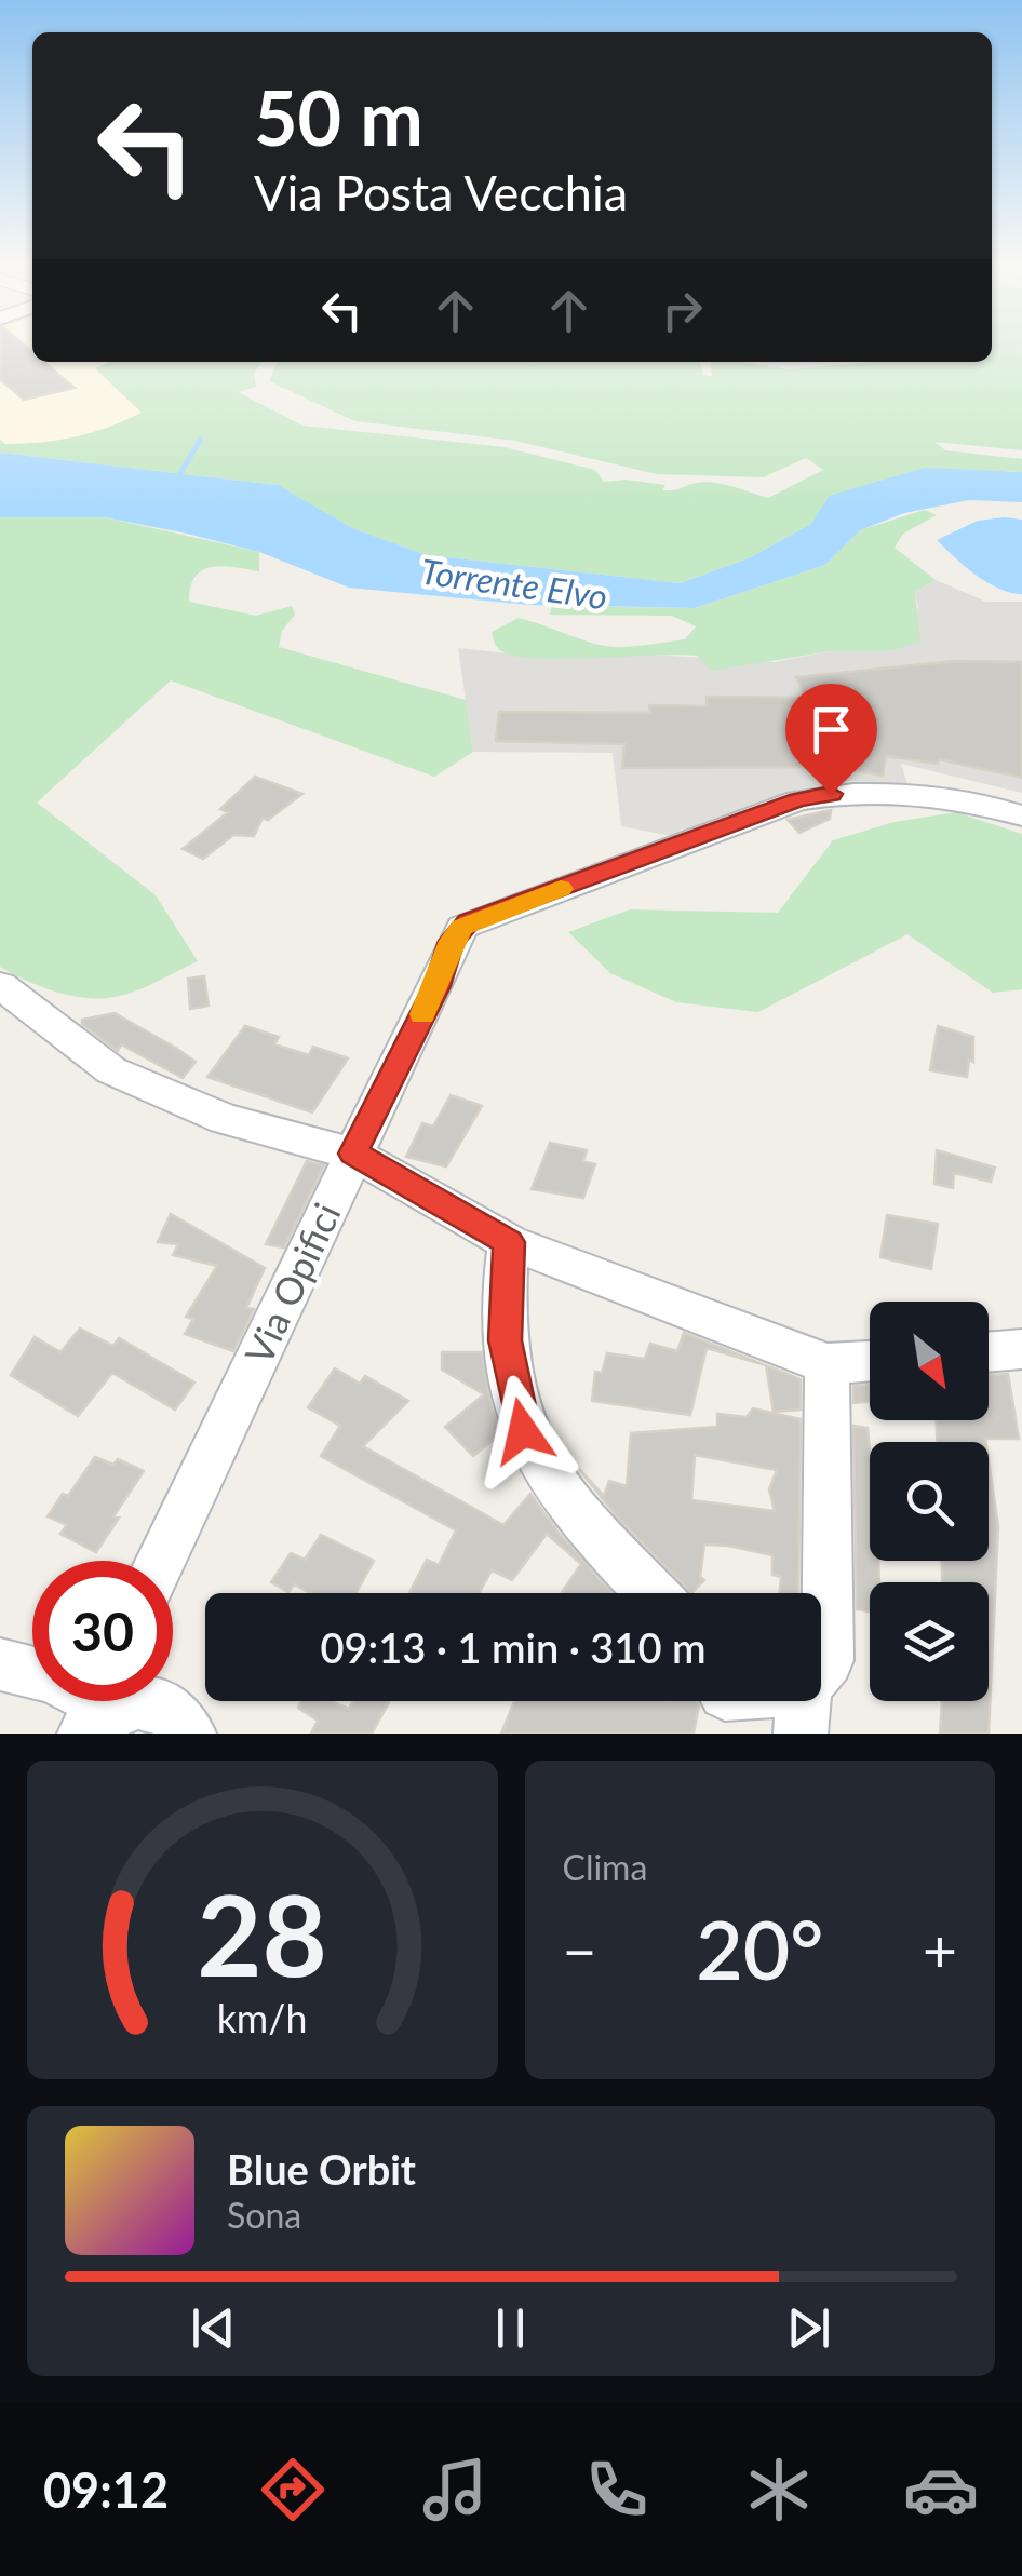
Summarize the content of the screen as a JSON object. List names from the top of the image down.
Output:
{
  "streets": {
    "street": ["Via Opifici"]
  },
  "water": ["Torrente Elvo"],
  "north": "bottom right",
  "page": {
    "turn": ["50 m", "Via Posta Vecchia"],
    "limit": "30",
    "trip": "09:13 · 1 min · 310 m",
    "tile": "Clima",
    "heat": ["−", "20°", "+"],
    "song": ["Blue Orbit", "Sona"],
    "tabs": "09:12",
    "gauge": ["28", "km/h"]
  }
}
